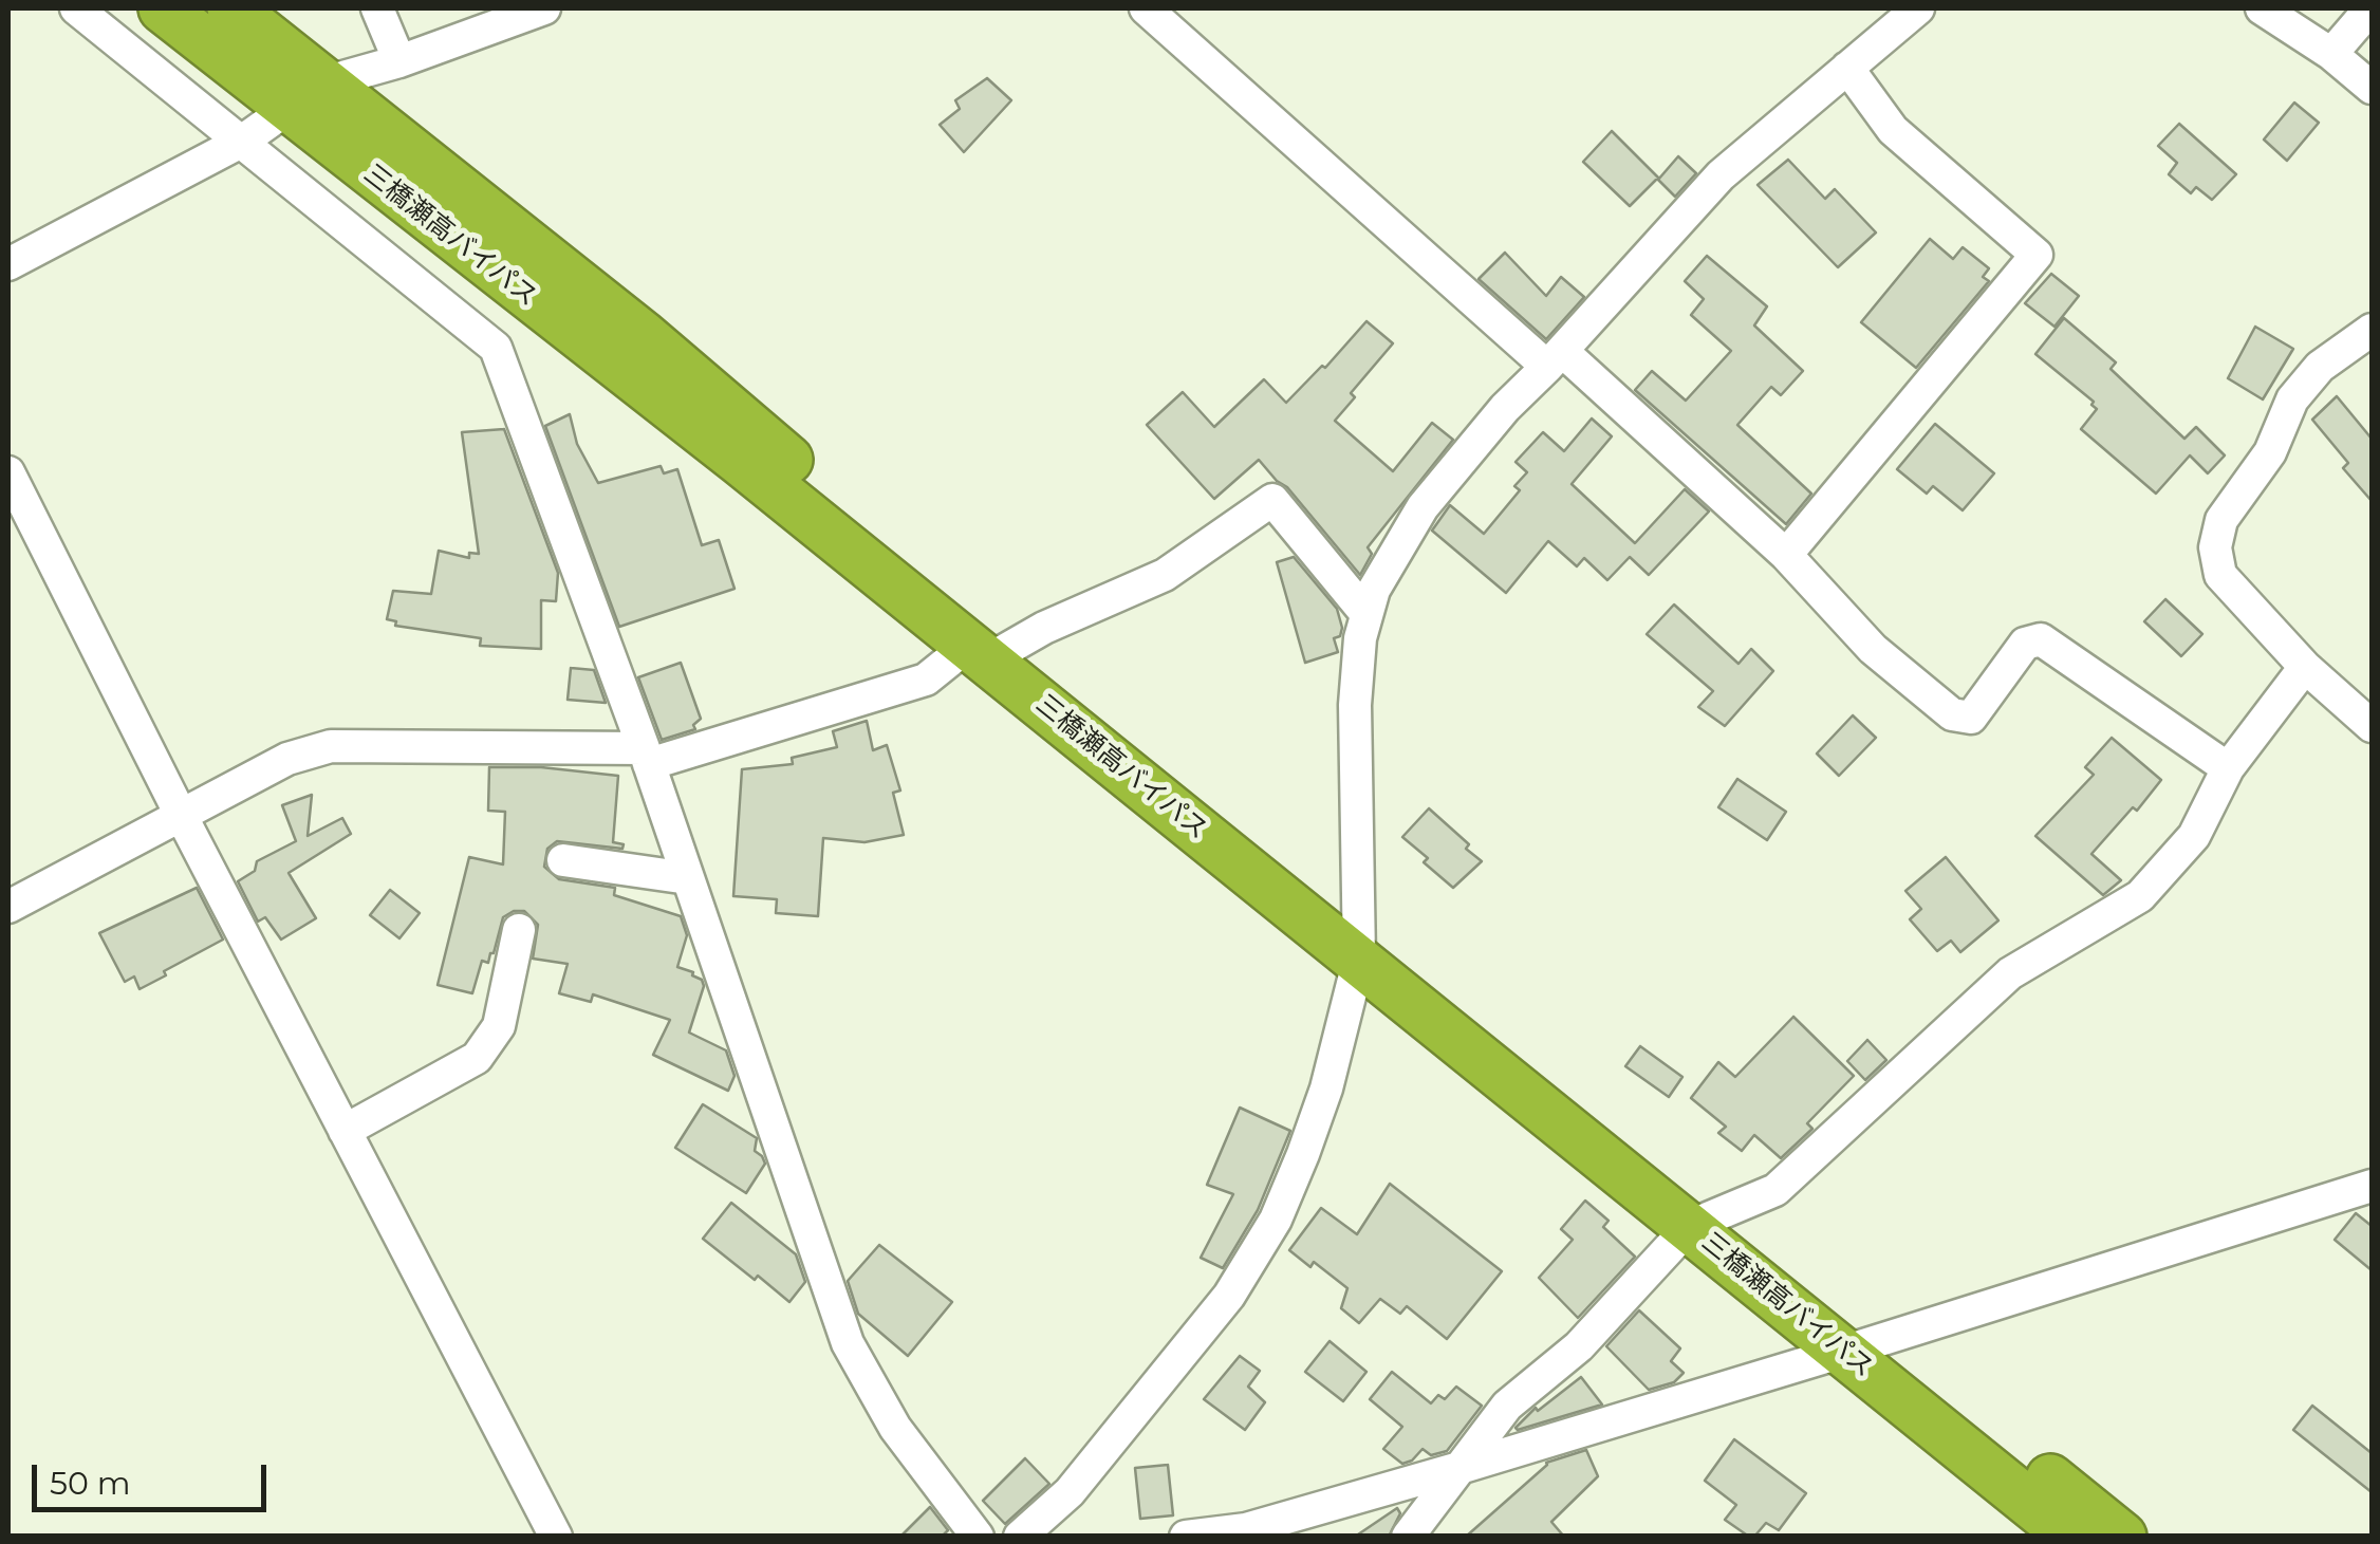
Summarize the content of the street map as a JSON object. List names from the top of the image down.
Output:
{
  "streets": {
    "highway": ["三橋瀬高バイパス"]
  },
  "scale_bar": "50 m"
}
